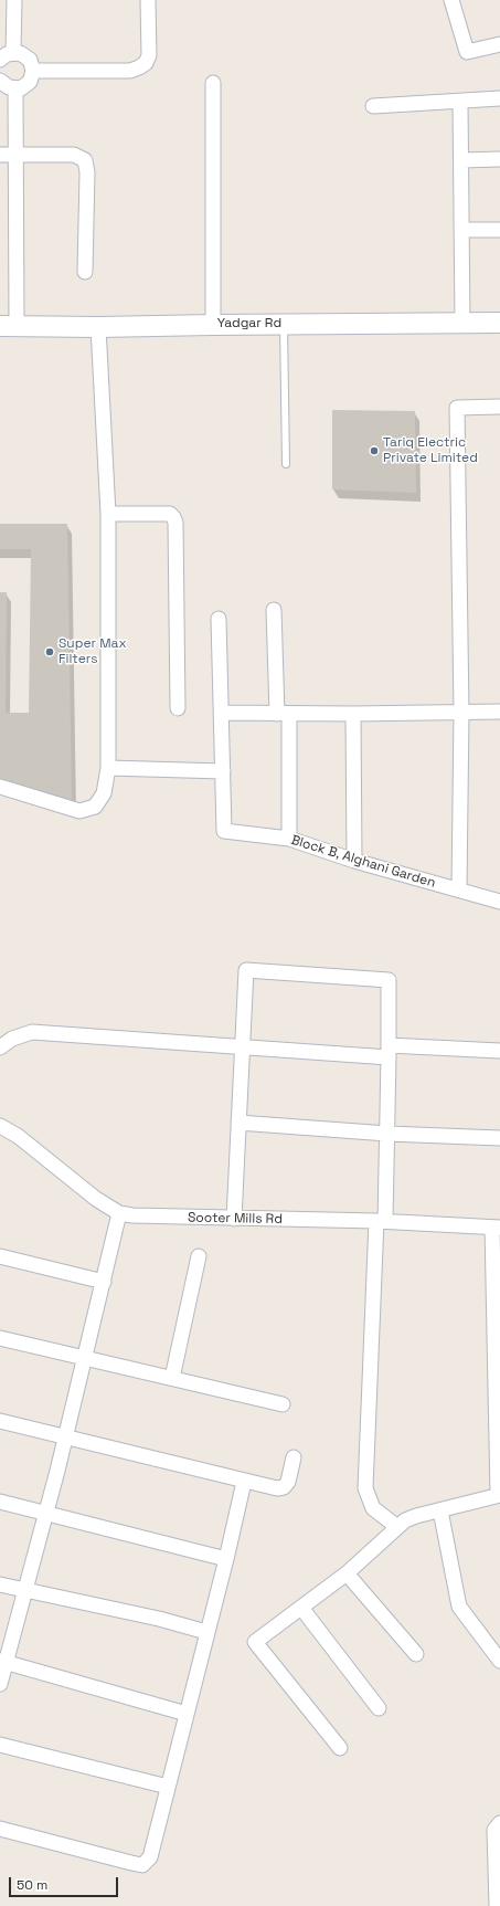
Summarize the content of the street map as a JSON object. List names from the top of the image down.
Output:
{
  "streets": {
    "street": ["Yadgar Rd", "Block B, Alghani Garden", "Sooter Mills Rd"]
  },
  "places": ["Tariq Electric Private Limited", "Super Max Filters"],
  "scale_bar": "50 m"
}
